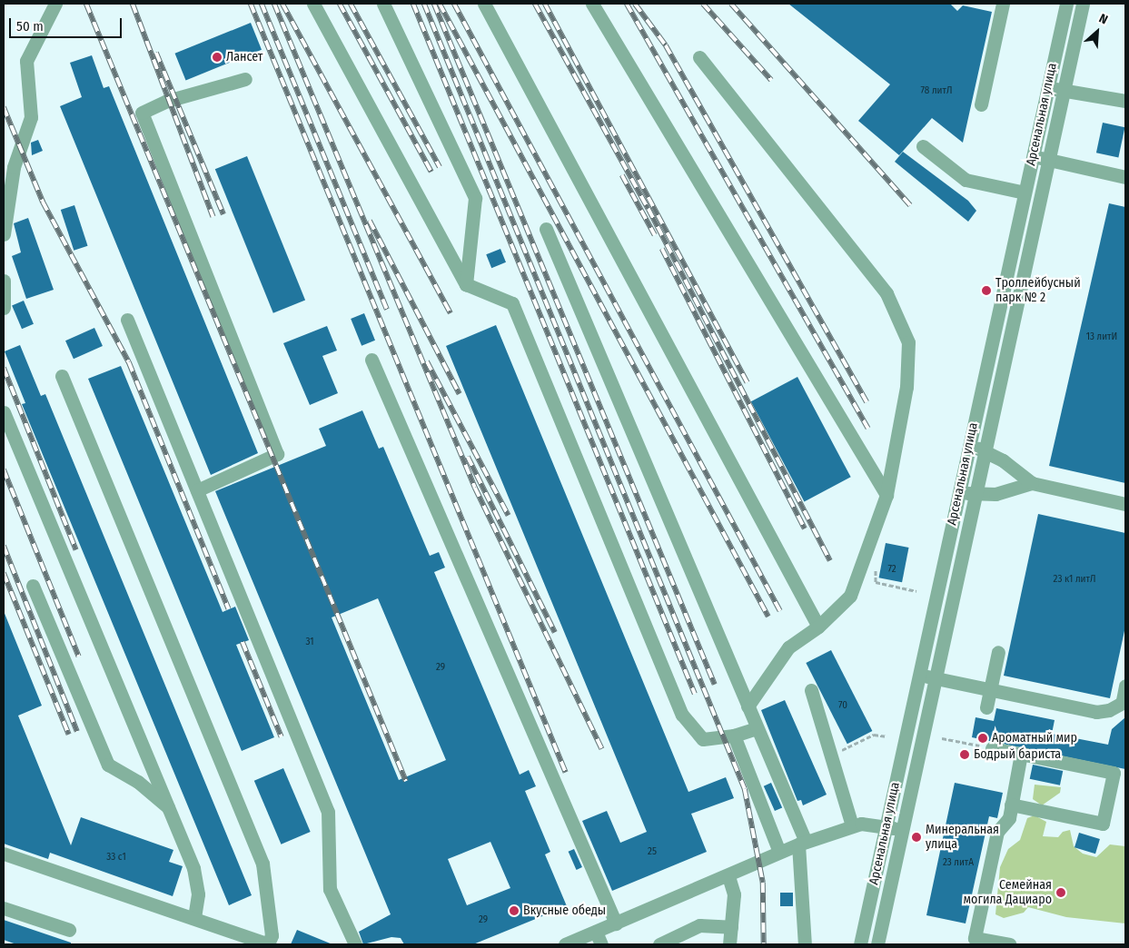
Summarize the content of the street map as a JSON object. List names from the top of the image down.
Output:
{
  "streets": {
    "street": ["Арсенальная улица"]
  },
  "places": [
    "Лансет",
    "Троллейбусный парк № 2",
    "Ароматный мир",
    "Бодрый бариста",
    "Минеральная улица",
    "Семейная могила Дациаро",
    "Вкусные обеды"
  ],
  "house_numbers": [
    "78 литЛ",
    "13 литИ",
    "72",
    "23 к1 литЛ",
    "31",
    "29",
    "70",
    "25",
    "33 с1",
    "23 литА",
    "29"
  ],
  "scale_bar": "50 m",
  "north": "top right"
}
